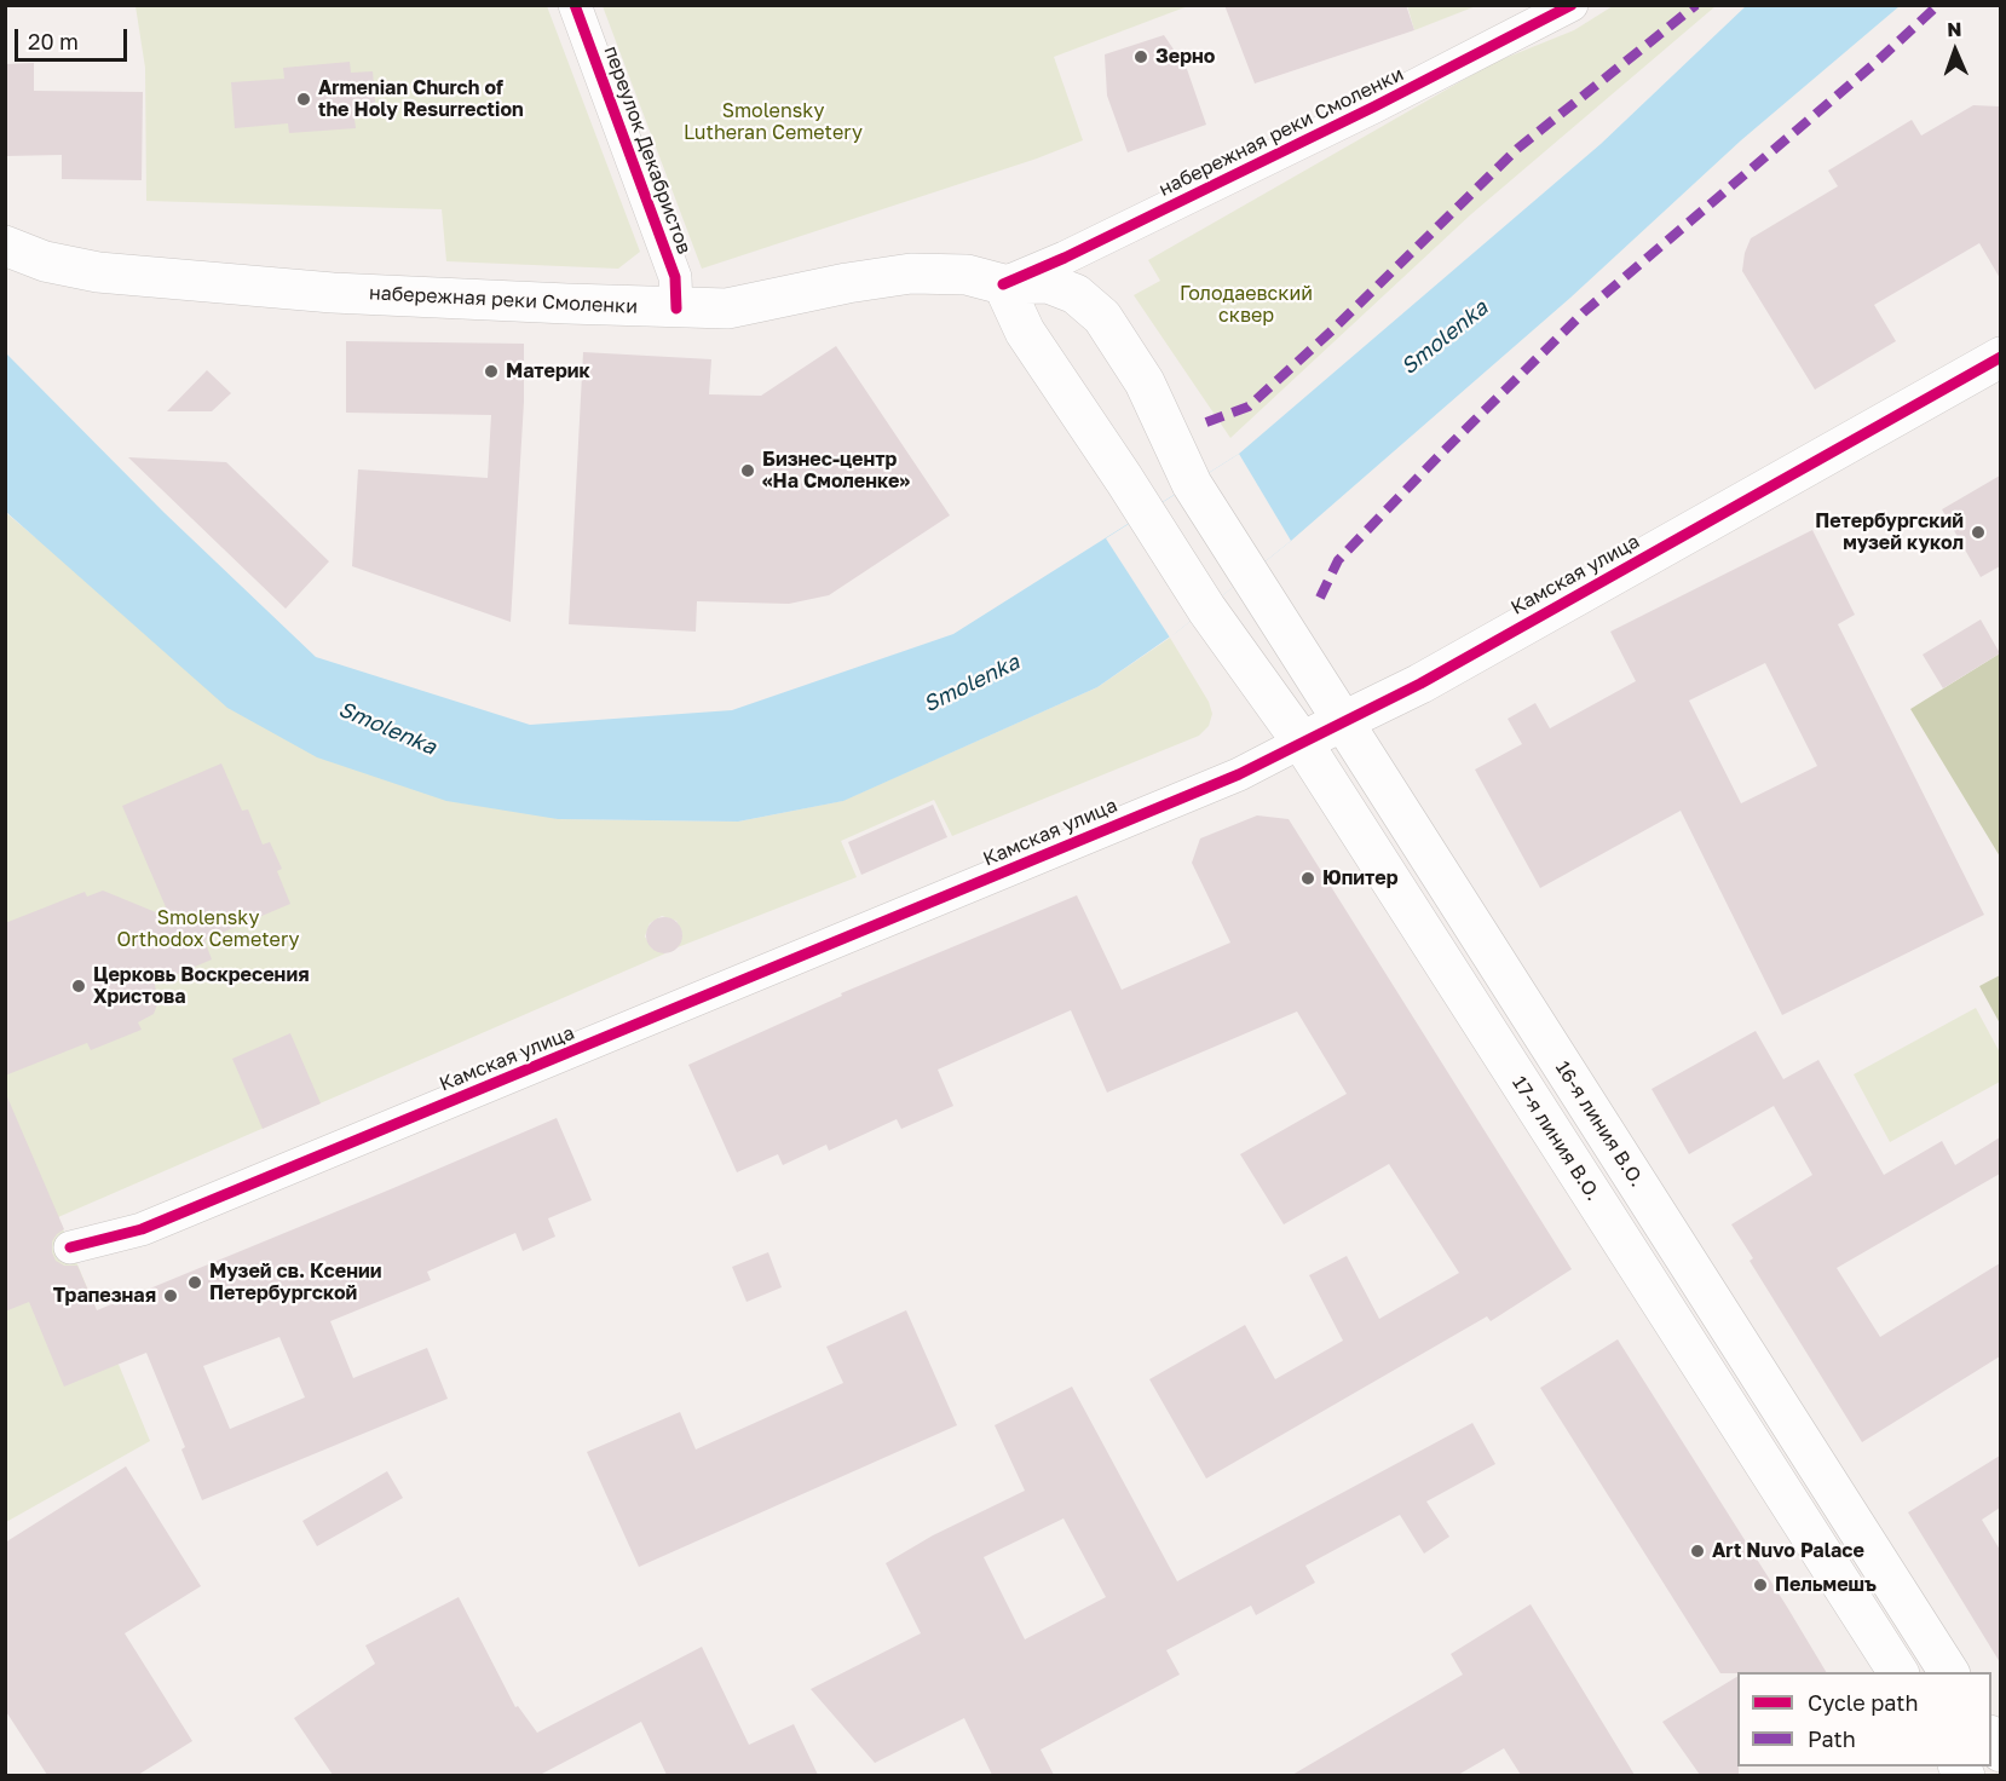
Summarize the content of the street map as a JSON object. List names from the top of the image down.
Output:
{
  "streets": {
    "main road": [
      "набережная реки Смоленки",
      "Камская улица",
      "16-я линия В.О.",
      "17-я линия В.О."
    ],
    "street": ["переулок Декабристов"]
  },
  "crossings": [
    ["набережная реки Смоленки", "переулок Декабристов"],
    ["набережная реки Смоленки", "16-я линия В.О."],
    ["набережная реки Смоленки", "17-я линия В.О."],
    ["Камская улица", "16-я линия В.О."],
    ["Камская улица", "17-я линия В.О."]
  ],
  "water": ["Smolenka"],
  "parks": ["Smolensky Lutheran Cemetery", "Голодаевский сквер", "Smolensky Orthodox Cemetery"],
  "places": [
    "Зерно",
    "Armenian Church of the Holy Resurrection",
    "Материк",
    "Бизнес-центр «На Смоленке»",
    "Петербургский музей кукол",
    "Юпитер",
    "Церковь Воскресения Христова",
    "Музей св. Ксении Петербургской",
    "Трапезная",
    "Art Nuvo Palace",
    "Пельмешъ"
  ],
  "legend": ["Cycle path", "Path"],
  "scale_bar": "20 m",
  "north": "top"
}
